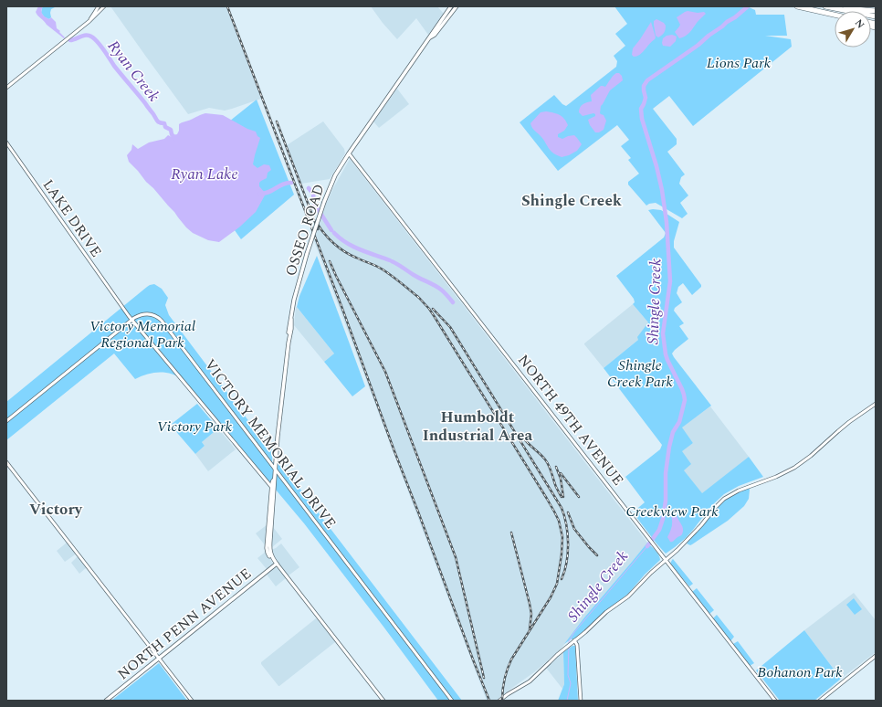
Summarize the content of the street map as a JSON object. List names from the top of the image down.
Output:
{
  "streets": {
    "main road": ["OSSEO ROAD", "NORTH PENN AVENUE"],
    "street": ["LAKE DRIVE", "NORTH 49TH AVENUE", "VICTORY MEMORIAL DRIVE"]
  },
  "crossings": [
    ["LAKE DRIVE", "OSSEO ROAD"],
    ["LAKE DRIVE", "VICTORY MEMORIAL DRIVE"],
    ["OSSEO ROAD", "NORTH 49TH AVENUE"],
    ["OSSEO ROAD", "VICTORY MEMORIAL DRIVE"],
    ["OSSEO ROAD", "NORTH PENN AVENUE"]
  ],
  "districts": ["Shingle Creek", "Humboldt Industrial Area", "Victory"],
  "water": ["Ryan Creek", "Ryan Lake", "Shingle Creek"],
  "parks": [
    "Lions Park",
    "Victory Memorial Regional Park",
    "Shingle Creek Park",
    "Victory Park",
    "Creekview Park",
    "Bohanon Park"
  ],
  "north": "top right"
}
